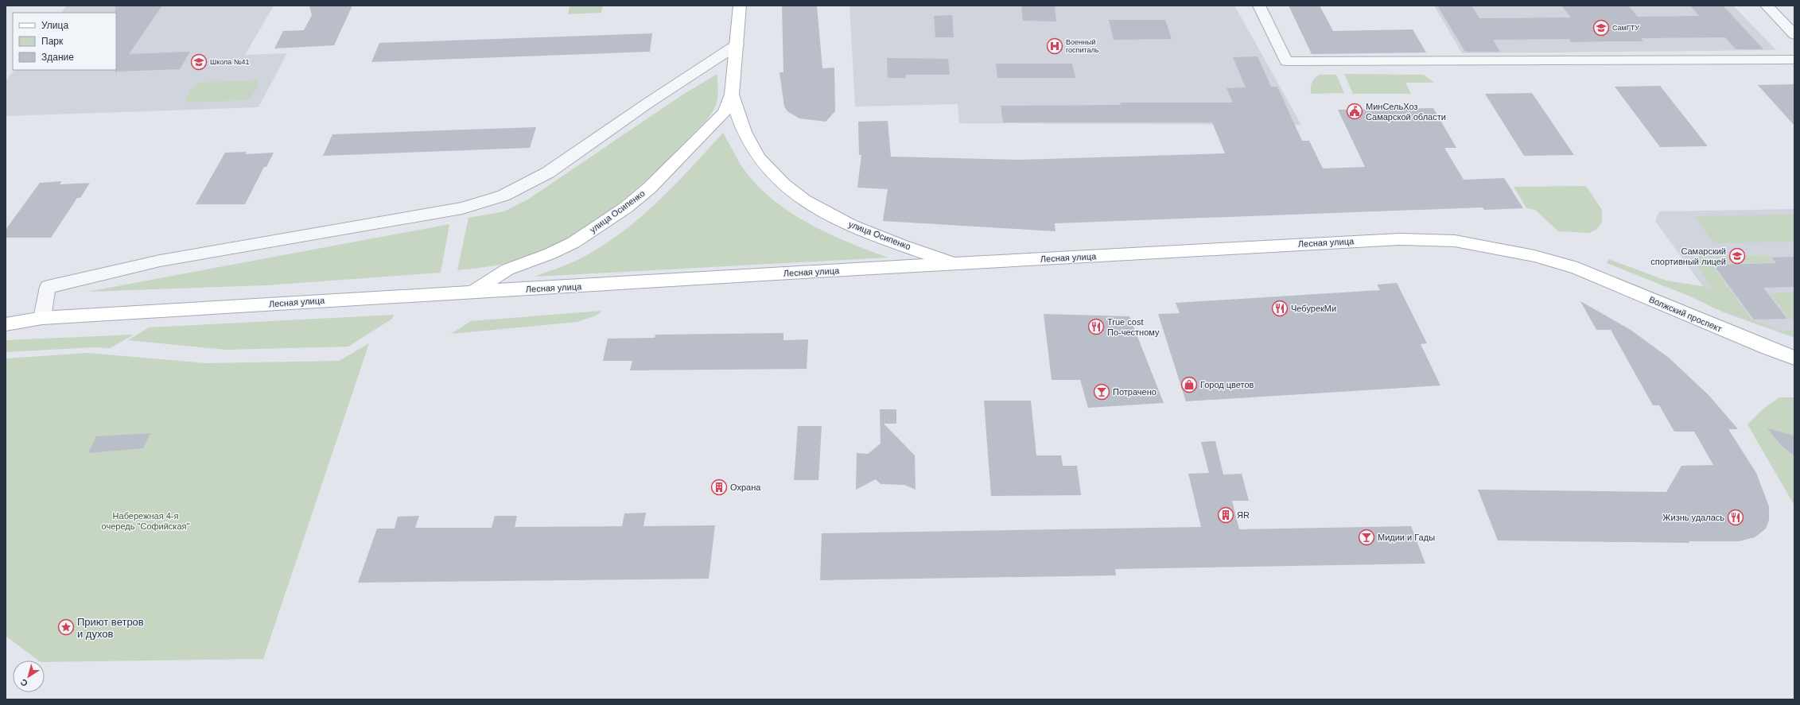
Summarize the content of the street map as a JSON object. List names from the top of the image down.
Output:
{
  "streets": {
    "main road": ["улица Осипенко", "Лесная улица", "Волжский проспект"]
  },
  "crossings": [
    ["улица Осипенко", "Лесная улица"],
    ["Лесная улица", "Волжский проспект"]
  ],
  "parks": ["Набережная 4-я очередь \"Софийская\""],
  "places": {
    "school or university": ["СамГТУ", "Школа №41", "Самарский спортивный лицей"],
    "hospital": ["Военный госпиталь"],
    "public building": ["МинСельХоз Самарской области"],
    "restaurant": ["ЧебурекМи", "True cost По-честному", "Жизнь удалась"],
    "shop": ["Город цветов"],
    "bar": ["Потрачено", "Мидии и Гады"],
    "building": ["Охрана", "ЯR"],
    "place": ["Приют ветров и духов"]
  },
  "legend": ["Улица", "Парк", "Здание"],
  "north": "bottom left"
}
